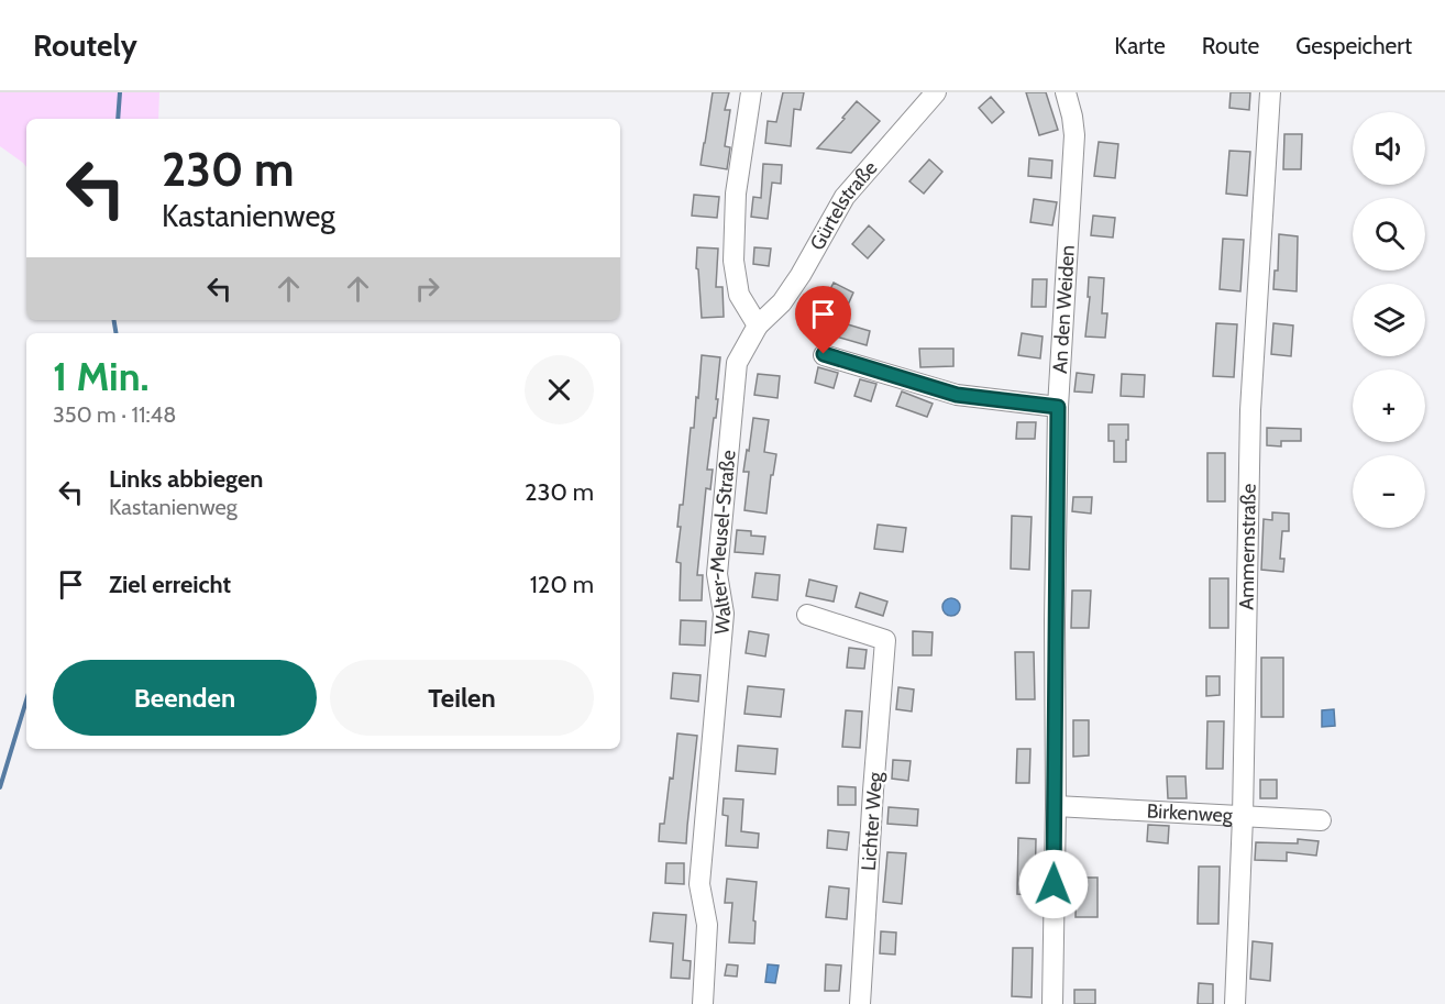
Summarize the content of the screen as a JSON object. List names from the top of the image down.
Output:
{
  "streets": {
    "street": [
      "Gürtelstraße",
      "An den Weiden",
      "Walter-Meusel-Straße",
      "Ammernstraße",
      "Birkenweg",
      "Lichter Weg"
    ]
  },
  "crossings": [
    ["Gürtelstraße", "Walter-Meusel-Straße"],
    ["An den Weiden", "Birkenweg"],
    ["Ammernstraße", "Birkenweg"]
  ],
  "page": {
    "header": "Routely",
    "nav": ["Karte", "Route", "Gespeichert"],
    "map_buttons": ["+", "−"],
    "turn": ["230 m", "Kastanienweg"],
    "heading": ["1 Min.", "350 m · 11:48"],
    "list": [
      {
        "name": "Links abbiegen",
        "note": "Kastanienweg",
        "value": "230 m"
      },
      {
        "name": "Ziel erreicht",
        "value": "120 m"
      }
    ],
    "buttons": ["Beenden", "Teilen"]
  }
}
